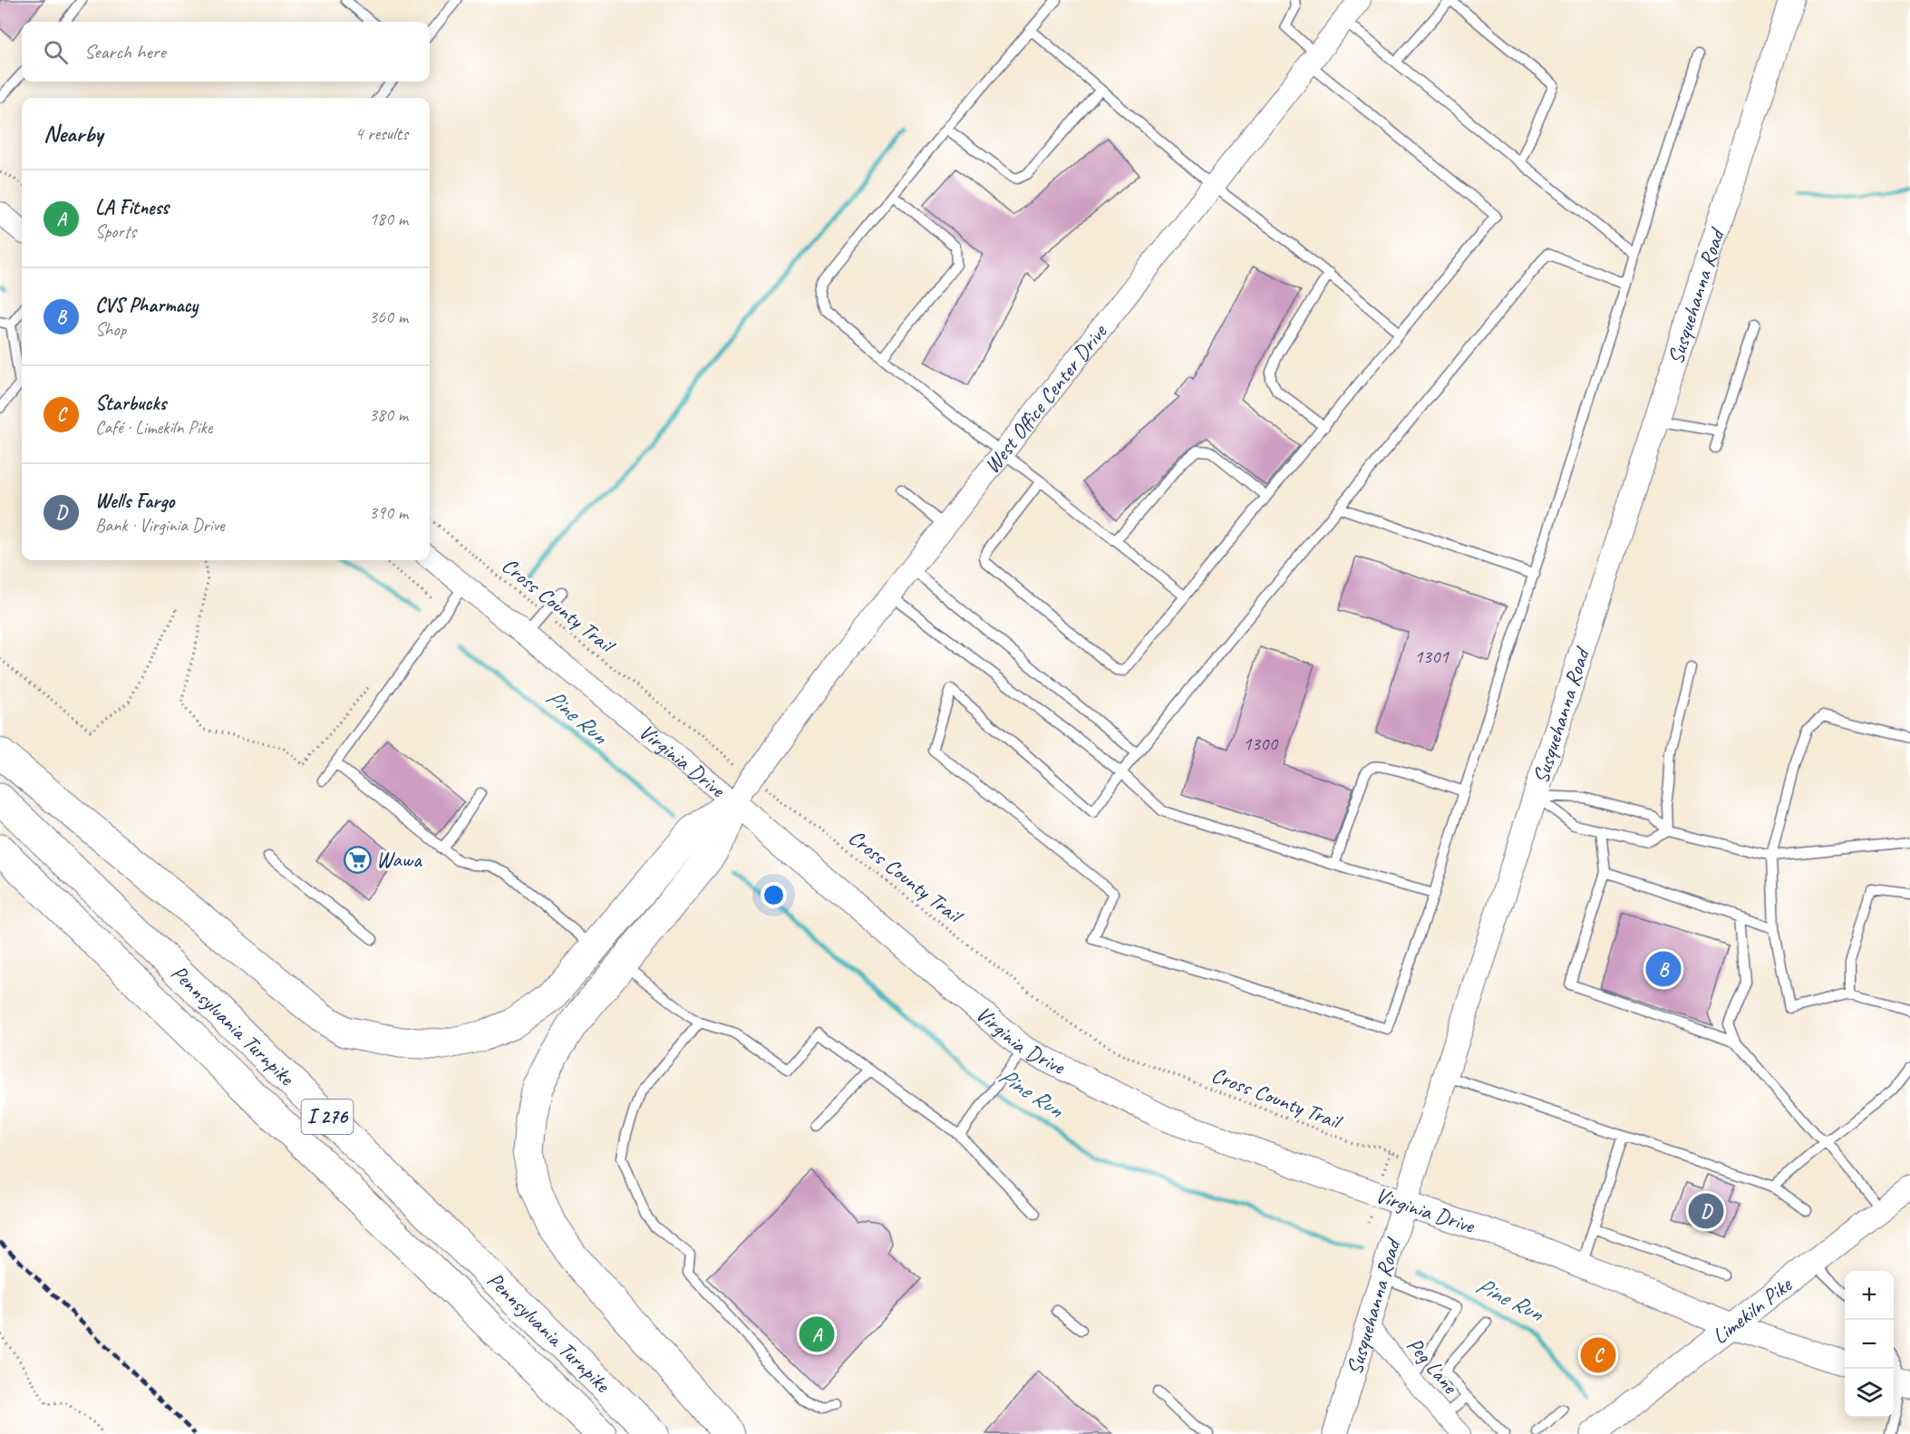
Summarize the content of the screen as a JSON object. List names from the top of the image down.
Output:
{
  "streets": {
    "highway": ["Pennsylvania Turnpike", "I 276"],
    "main road": ["Susquehanna Road", "Virginia Drive", "Limekiln Pike"],
    "street": ["West Office Center Drive", "Peg Lane"],
    "path": ["Cross County Trail"]
  },
  "crossings": [
    ["Susquehanna Road", "Cross County Trail"],
    ["Susquehanna Road", "Virginia Drive"],
    ["Susquehanna Road", "Peg Lane"],
    ["West Office Center Drive", "Cross County Trail"],
    ["West Office Center Drive", "Virginia Drive"],
    ["Virginia Drive", "Limekiln Pike"]
  ],
  "water": ["Pine Run"],
  "places": {
    "supermarket": ["Wawa"]
  },
  "house_numbers": ["1301", "1300"],
  "page": {
    "search": "Search here",
    "heading": ["Nearby", "4 results"],
    "list": [
      {
        "mark": "A",
        "name": "LA Fitness",
        "note": "Sports",
        "value": "180 m"
      },
      {
        "mark": "B",
        "name": "CVS Pharmacy",
        "note": "Shop",
        "value": "360 m"
      },
      {
        "mark": "C",
        "name": "Starbucks",
        "note": "Café · Limekiln Pike",
        "value": "380 m"
      },
      {
        "mark": "D",
        "name": "Wells Fargo",
        "note": "Bank · Virginia Drive",
        "value": "390 m"
      }
    ],
    "pins": [
      "B",
      "D",
      "A",
      "C"
    ],
    "map_buttons": ["+", "−"]
  }
}
